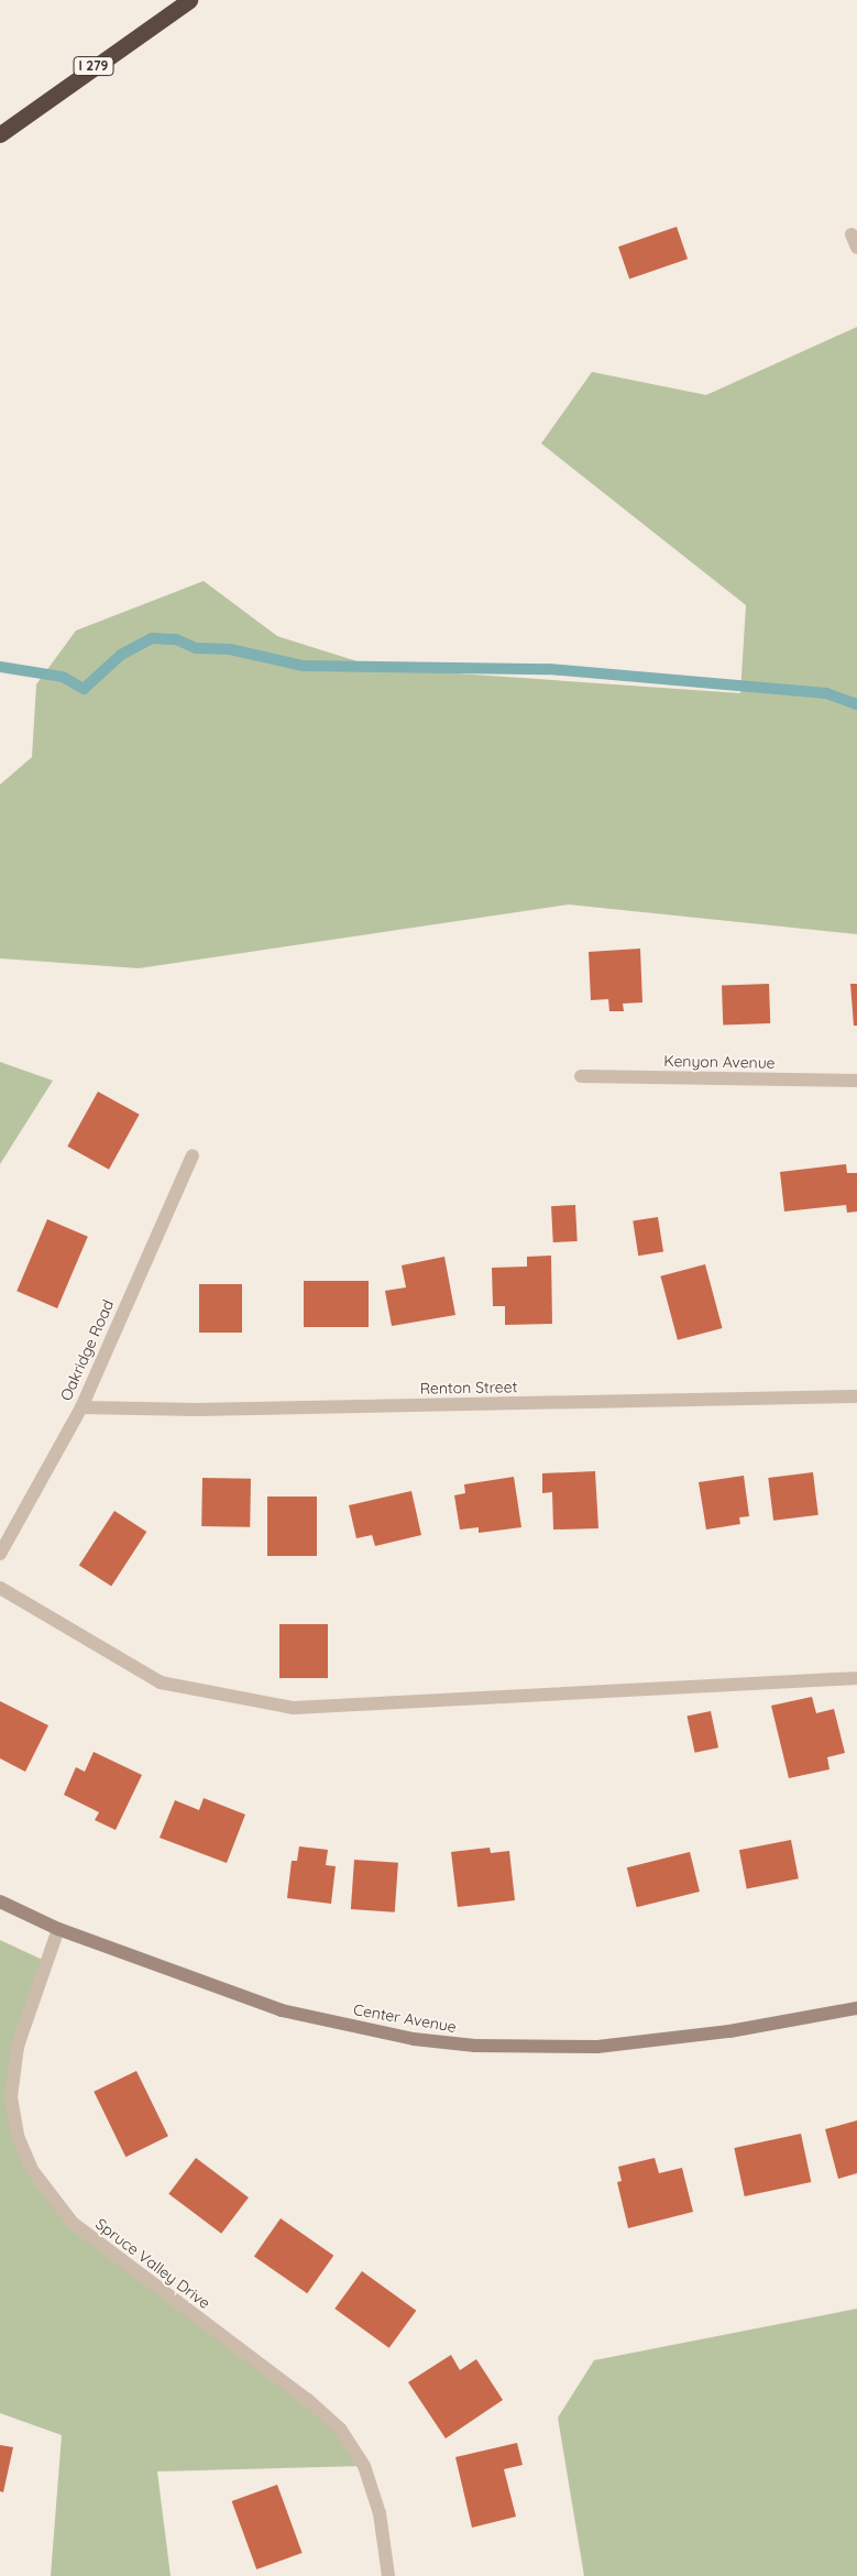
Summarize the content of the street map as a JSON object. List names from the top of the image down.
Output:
{
  "streets": {
    "highway": ["I 279"],
    "street": [
      "Kenyon Avenue",
      "Oakridge Road",
      "Renton Street",
      "Center Avenue",
      "Spruce Valley Drive"
    ]
  },
  "crossings": [
    ["Oakridge Road", "Renton Street"],
    ["Center Avenue", "Spruce Valley Drive"]
  ]
}
